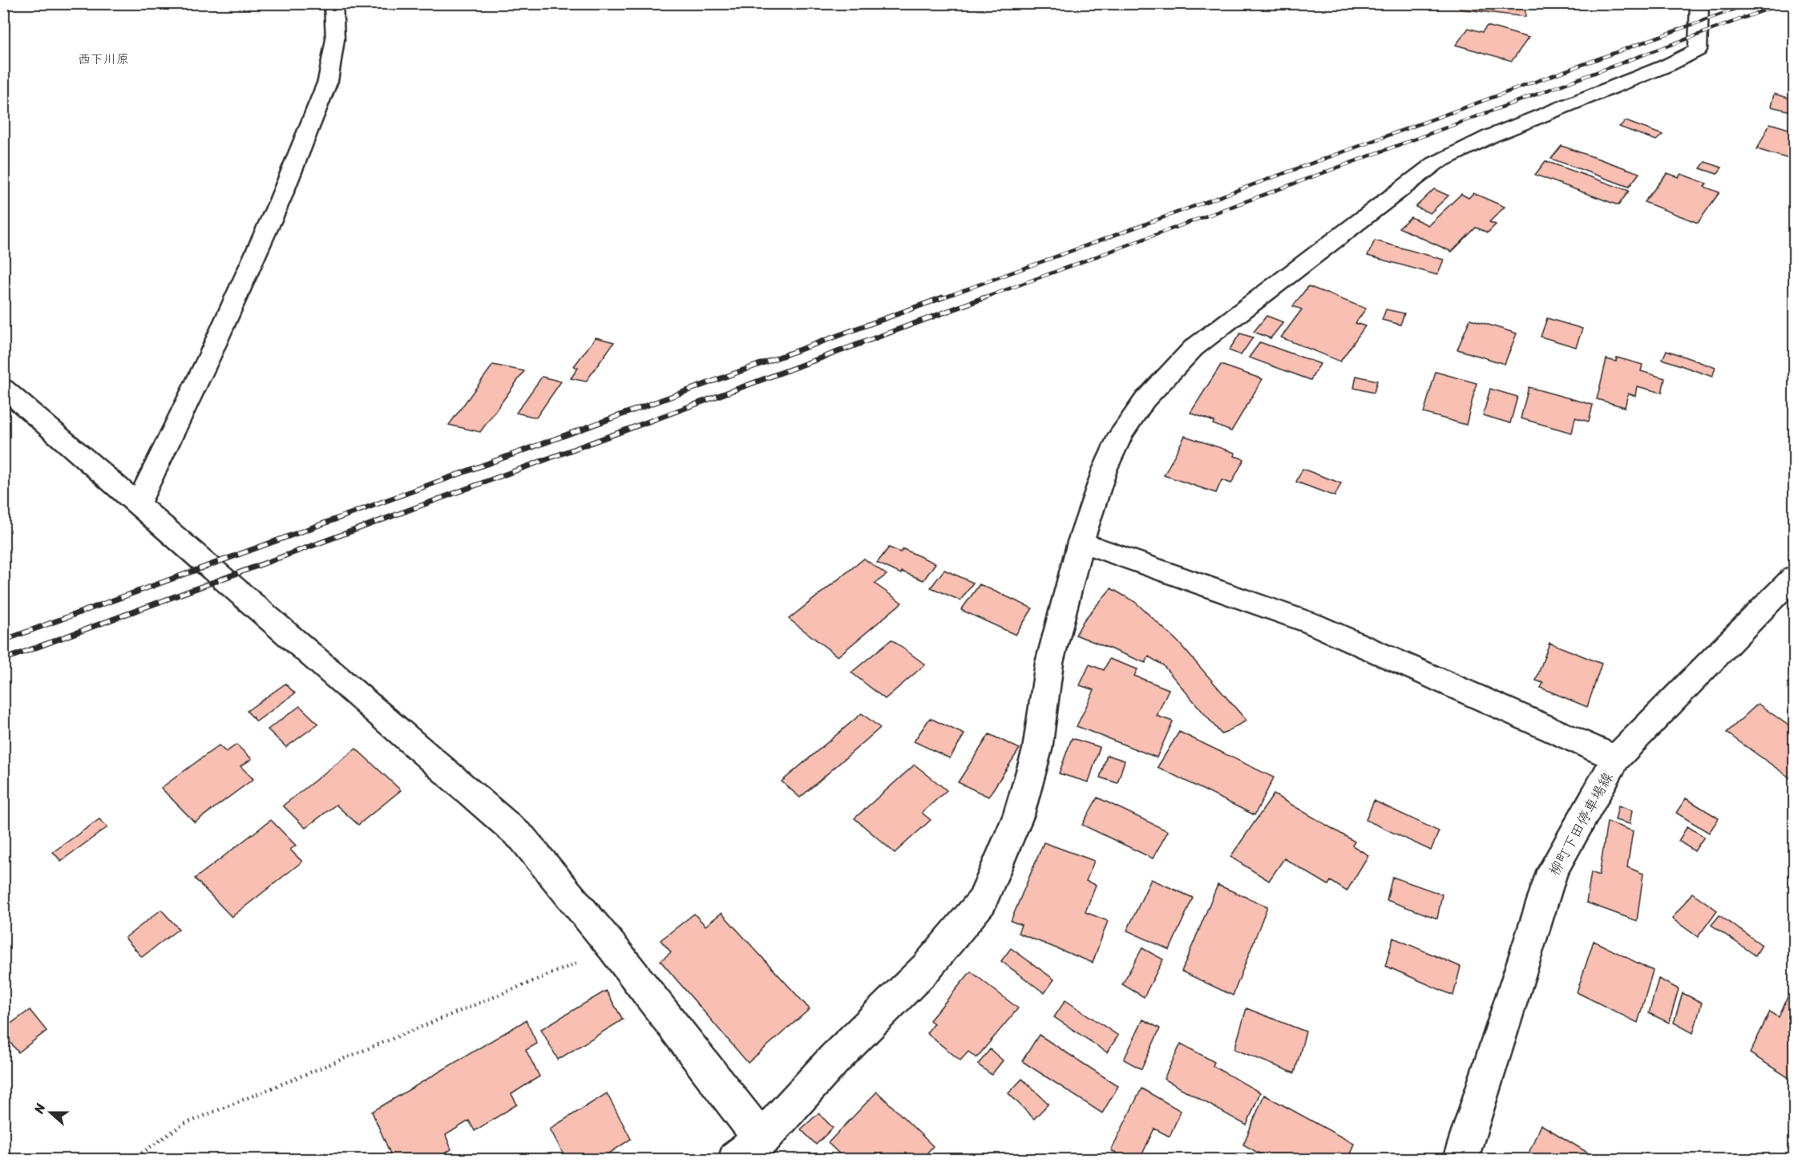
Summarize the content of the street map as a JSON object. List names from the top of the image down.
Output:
{
  "streets": {
    "street": ["柳町下田停車場線"]
  },
  "districts": ["西下川原"],
  "north": "left"
}
